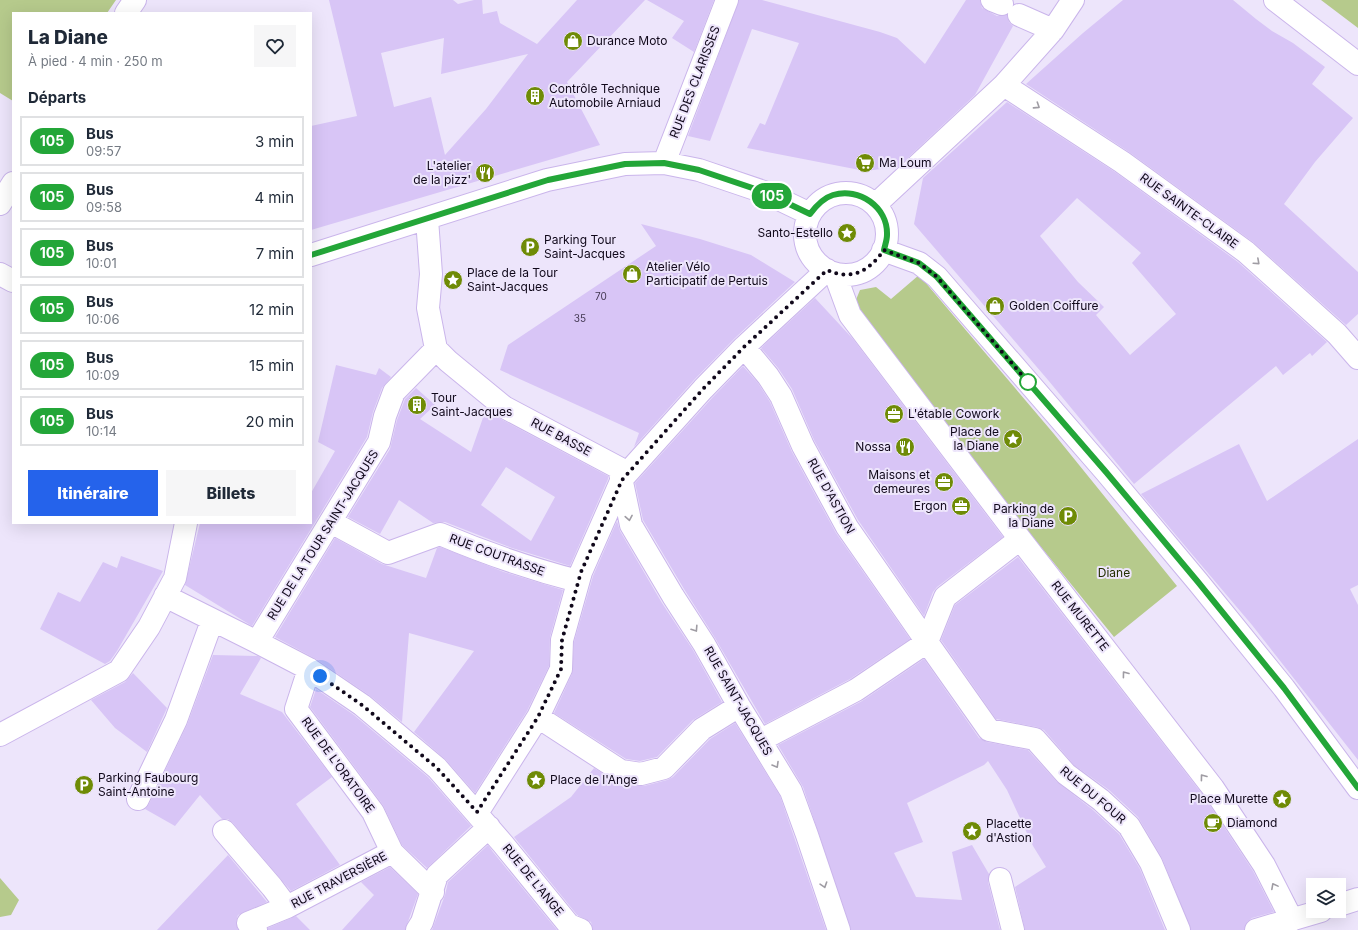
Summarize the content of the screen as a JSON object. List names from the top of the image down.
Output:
{
  "streets": {
    "street": [
      "RUE DES CLARISSES",
      "RUE SAINTE-CLAIRE",
      "RUE BASSE",
      "RUE D'ASTION",
      "RUE DE LA TOUR SAINT-JACQUES",
      "RUE COUTRASSE",
      "RUE MURETTE",
      "RUE SAINT-JACQUES",
      "RUE DE L'ORATOIRE",
      "RUE DU FOUR",
      "RUE TRAVERSIÈRE",
      "RUE DE L'ANGE"
    ]
  },
  "crossings": [
    ["RUE BASSE", "RUE DE LA TOUR SAINT-JACQUES"],
    ["RUE BASSE", "RUE SAINT-JACQUES"],
    ["RUE D'ASTION", "RUE DU FOUR"],
    ["RUE DE LA TOUR SAINT-JACQUES", "RUE COUTRASSE"],
    ["RUE DE LA TOUR SAINT-JACQUES", "RUE DE L'ANGE"],
    ["RUE DE L'ORATOIRE", "RUE TRAVERSIÈRE"],
    ["RUE DE L'ORATOIRE", "RUE DE L'ANGE"]
  ],
  "one_way": ["RUE SAINTE-CLAIRE", "RUE SAINT-JACQUES"],
  "parks": ["Diane"],
  "places": {
    "shop": ["Durance Moto", "Atelier Vélo Participatif de Pertuis", "Golden Coiffure"],
    "building": ["Contrôle Technique Automobile Arniaud", "Tour Saint-Jacques"],
    "supermarket": ["Ma Loum"],
    "restaurant": ["L'atelier de la pizz'", "Nossa"],
    "place": [
      "Santo-Estello",
      "Place de la Tour Saint-Jacques",
      "Place de la Diane",
      "Place de l'Ange",
      "Place Murette",
      "Placette d'Astion"
    ],
    "parking": ["Parking Tour Saint-Jacques", "Parking de la Diane", "Parking Faubourg Saint-Antoine"],
    "office": ["L'étable Cowork", "Maisons et demeures", "Ergon"],
    "cafe": ["Diamond"]
  },
  "lines": ["bus line 105"],
  "house_numbers": ["70", "35"],
  "page": {
    "on_map": "105",
    "heading": [
      ["La Diane", "À pied · 4 min · 250 m"],
      "Départs"
    ],
    "list": [
      {
        "mark": "105",
        "name": "Bus",
        "note": "09:57",
        "value": "3 min"
      },
      {
        "mark": "105",
        "name": "Bus",
        "note": "09:58",
        "value": "4 min"
      },
      {
        "mark": "105",
        "name": "Bus",
        "note": "10:01",
        "value": "7 min"
      },
      {
        "mark": "105",
        "name": "Bus",
        "note": "10:06",
        "value": "12 min"
      },
      {
        "mark": "105",
        "name": "Bus",
        "note": "10:09",
        "value": "15 min"
      },
      {
        "mark": "105",
        "name": "Bus",
        "note": "10:14",
        "value": "20 min"
      }
    ],
    "buttons": ["Itinéraire", "Billets"]
  }
}
